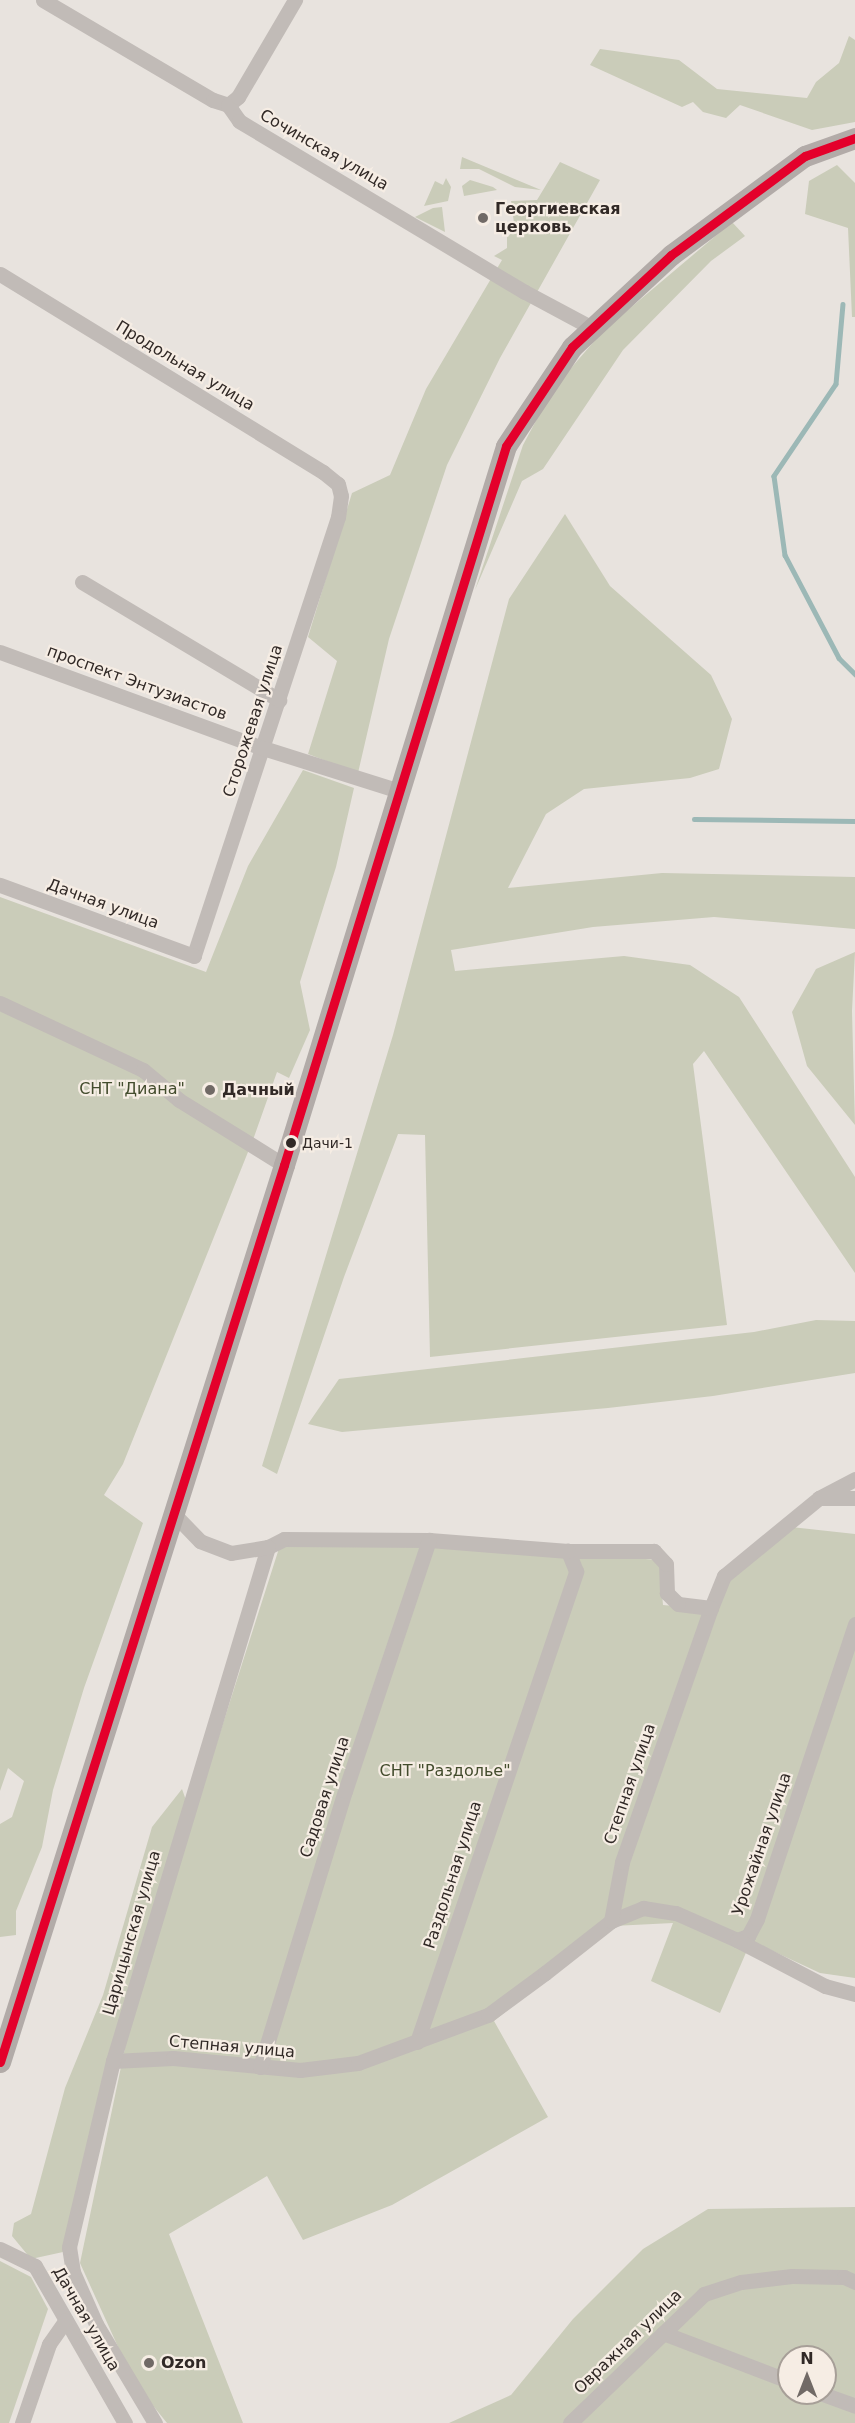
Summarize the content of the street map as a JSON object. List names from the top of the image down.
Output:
{
  "streets": {
    "street": [
      "Сочинская улица",
      "Продольная улица",
      "проспект Энтузиастов",
      "Сторожевая улица",
      "Дачная улица",
      "Степная улица",
      "Садовая улица",
      "Урожайная улица",
      "Раздольная улица",
      "Царицынская улица",
      "Овражная улица"
    ]
  },
  "crossings": [
    ["Продольная улица", "Сторожевая улица"],
    ["проспект Энтузиастов", "Сторожевая улица"],
    ["Сторожевая улица", "Дачная улица"],
    ["Степная улица", "Садовая улица"],
    ["Степная улица", "Урожайная улица"],
    ["Степная улица", "Раздольная улица"],
    ["Степная улица", "Царицынская улица"]
  ],
  "parks": ["СНТ \"Диана\"", "СНТ \"Раздолье\""],
  "places": [
    "Георгиевская церковь",
    "Дачный",
    "Дачи-1",
    "Ozon"
  ],
  "north": "top"
}
